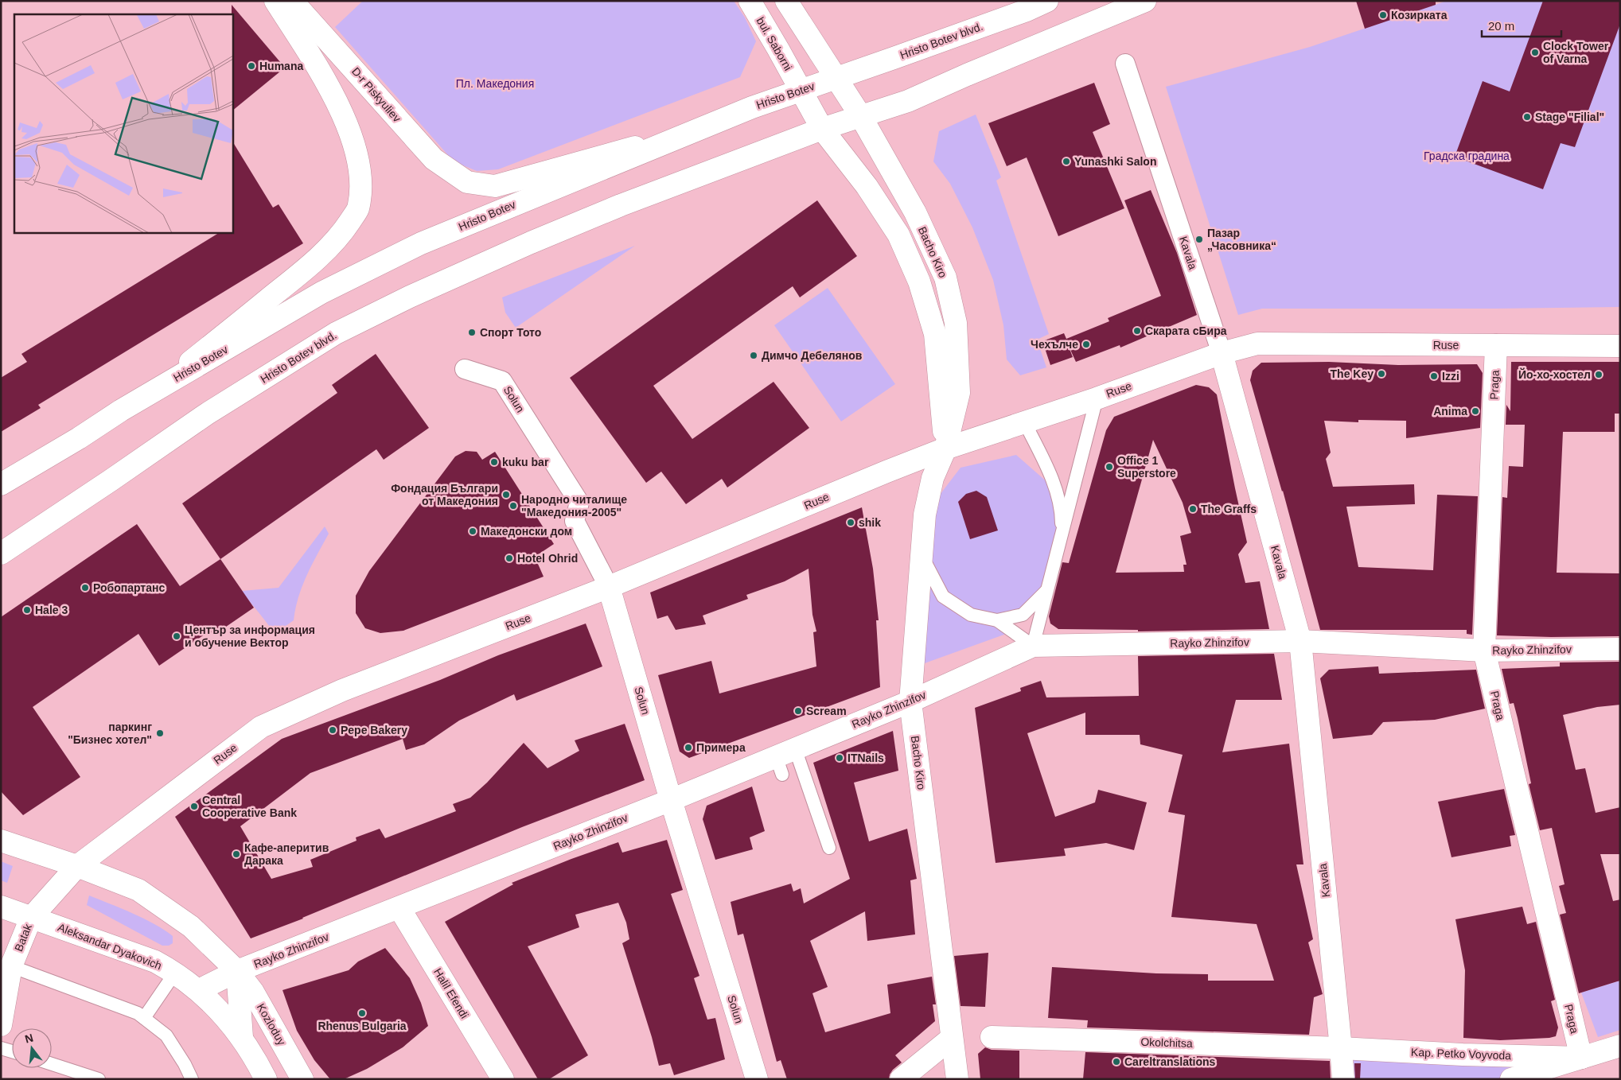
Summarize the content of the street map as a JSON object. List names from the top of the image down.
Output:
{
  "streets": {
    "street": [
      "Hristo Botev blvd.",
      "bul. Saborni",
      "D-r Piskyuliev",
      "Hristo Botev",
      "Bacho Kiro",
      "Kavala",
      "Ruse",
      "Praga",
      "Solun",
      "Rayko Zhinzifov",
      "Batak",
      "Aleksandar Dyakovich",
      "Halil Efendi",
      "Kozloduy",
      "Okolchitsa",
      "Kap. Petko Voyvoda"
    ]
  },
  "crossings": [
    ["Hristo Botev blvd.", "bul. Saborni"],
    ["Hristo Botev blvd.", "Hristo Botev"],
    ["Hristo Botev blvd.", "Bacho Kiro"],
    ["bul. Saborni", "Hristo Botev"],
    ["bul. Saborni", "Bacho Kiro"],
    ["D-r Piskyuliev", "Hristo Botev"],
    ["Bacho Kiro", "Ruse"],
    ["Bacho Kiro", "Rayko Zhinzifov"],
    ["Kavala", "Ruse"],
    ["Kavala", "Rayko Zhinzifov"],
    ["Kavala", "Okolchitsa"],
    ["Kavala", "Kap. Petko Voyvoda"],
    ["Ruse", "Praga"],
    ["Ruse", "Solun"],
    ["Ruse", "Batak"],
    ["Praga", "Rayko Zhinzifov"],
    ["Praga", "Kap. Petko Voyvoda"],
    ["Solun", "Rayko Zhinzifov"],
    ["Rayko Zhinzifov", "Aleksandar Dyakovich"],
    ["Rayko Zhinzifov", "Halil Efendi"],
    ["Rayko Zhinzifov", "Kozloduy"],
    ["Batak", "Aleksandar Dyakovich"],
    ["Okolchitsa", "Kap. Petko Voyvoda"]
  ],
  "parks": ["Пл. Македония", "Градска градина"],
  "places": [
    "Козирката",
    "Clock Tower of Varna",
    "Humana",
    "Stage \"Filial\"",
    "Yunashki Salon",
    "Пазар „Часовника“",
    "Скарата сБира",
    "Спорт Тото",
    "Чехълче",
    "Димчо Дебелянов",
    "The Key",
    "Йо-хо-хостел",
    "Izzi",
    "Anima",
    "kuku bar",
    "Office 1 Superstore",
    "Фондация Българи от Македония",
    "Народно читалище \"Македония-2005\"",
    "The Graffs",
    "shik",
    "Македонски дом",
    "Hotel Ohrid",
    "Робопартанс",
    "Hale 3",
    "Център за информация и обучение Вектор",
    "Scream",
    "Pepe Bakery",
    "паркинг \"Бизнес хотел\"",
    "Примера",
    "ITNails",
    "Central Cooperative Bank",
    "Кафе-аперитив Дарака",
    "Rhenus Bulgaria",
    "Careltranslations"
  ],
  "scale_bar": "20 m",
  "north": "top"
}
